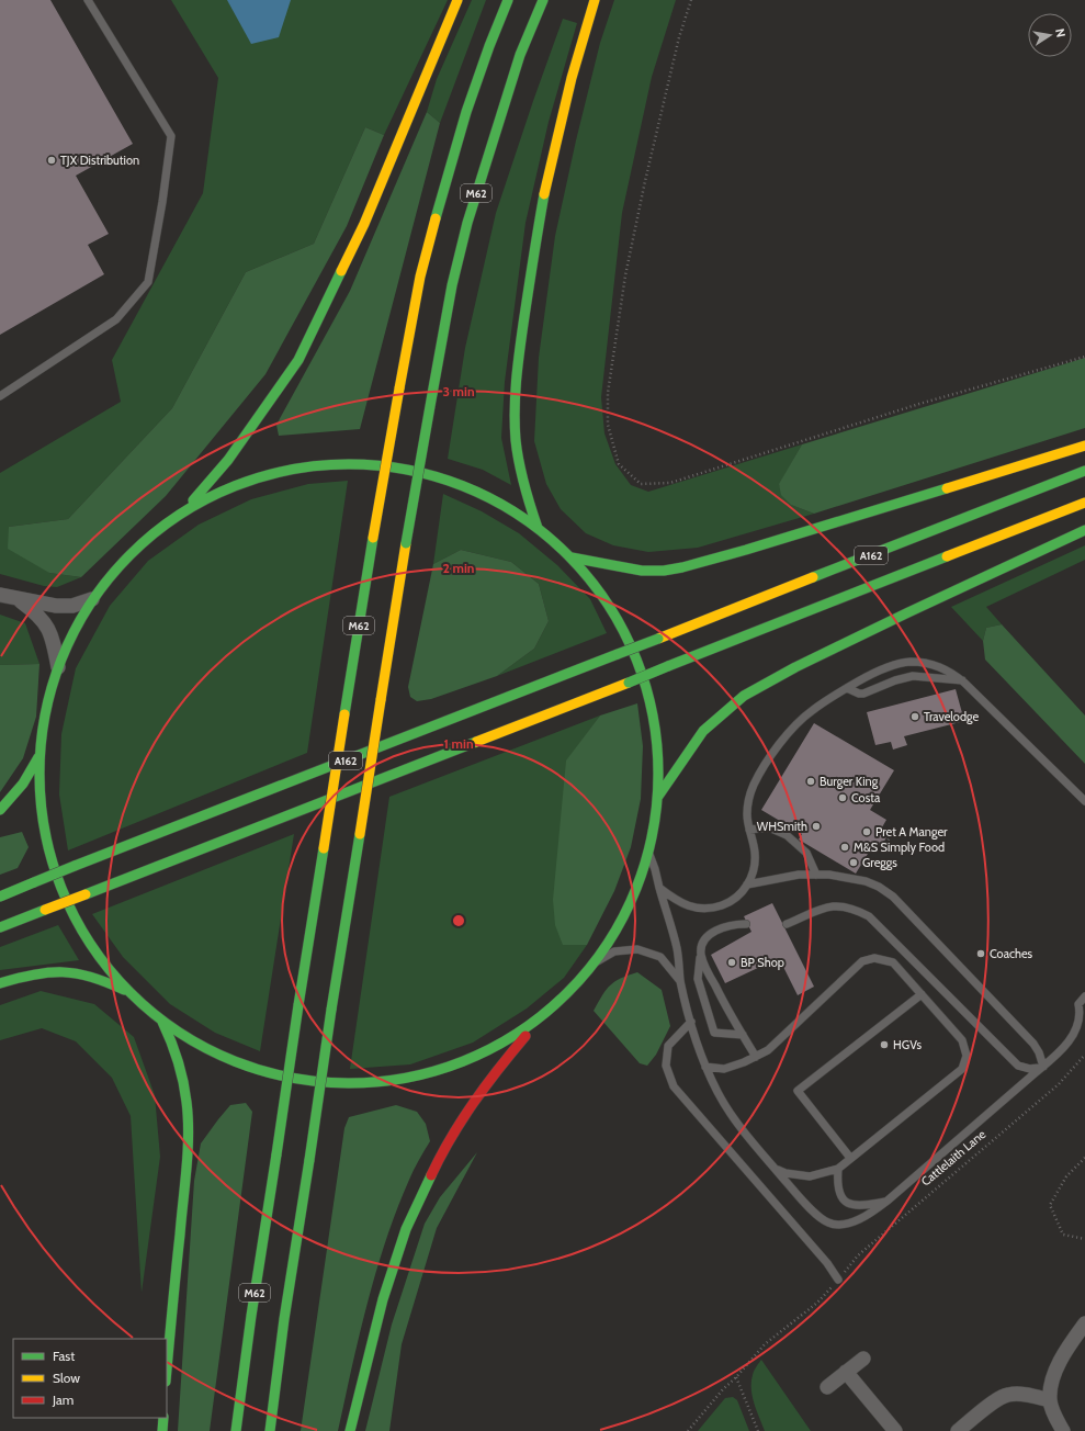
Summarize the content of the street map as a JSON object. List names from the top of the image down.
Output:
{
  "streets": {
    "highway": ["M62", "A162"],
    "path": ["Cattlelaith Lane"]
  },
  "places": [
    "TJX Distribution",
    "Travelodge",
    "Burger King",
    "Costa",
    "WHSmith",
    "Pret A Manger",
    "M&S Simply Food",
    "Greggs",
    "Coaches",
    "BP Shop",
    "HGVs"
  ],
  "legend": ["Fast", "Slow", "Jam"],
  "north": "right",
  "rings": ["3 min", "2 min", "1 min"]
}
